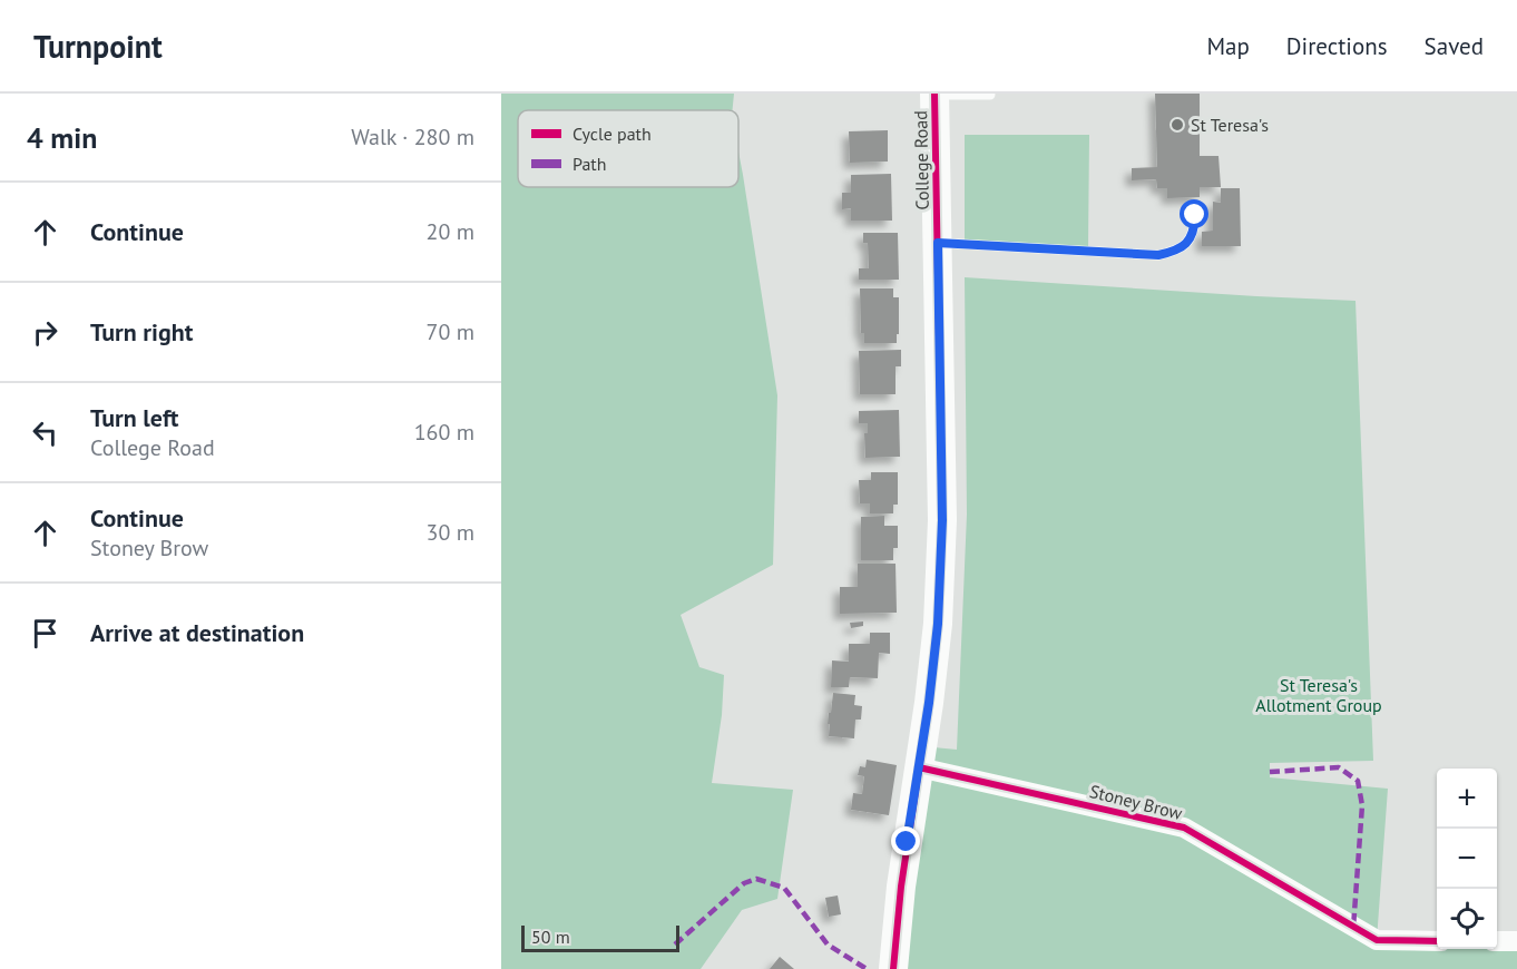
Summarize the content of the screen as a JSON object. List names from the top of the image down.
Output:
{
  "streets": {
    "street": ["College Road", "Stoney Brow"]
  },
  "crossings": [
    ["College Road", "Stoney Brow"]
  ],
  "parks": ["St Teresa's Allotment Group"],
  "places": ["St Teresa's"],
  "legend": ["Cycle path", "Path"],
  "scale_bar": "50 m",
  "page": {
    "header": "Turnpoint",
    "nav": ["Map", "Directions", "Saved"],
    "heading": ["4 min", "Walk · 280 m"],
    "list": [
      ["Continue", "20 m"],
      ["Turn right", "70 m"],
      ["Turn left", "College Road", "160 m"],
      ["Continue", "Stoney Brow", "30 m"],
      "Arrive at destination"
    ],
    "map_buttons": ["+", "−"],
    "scale": "50 m"
  }
}
